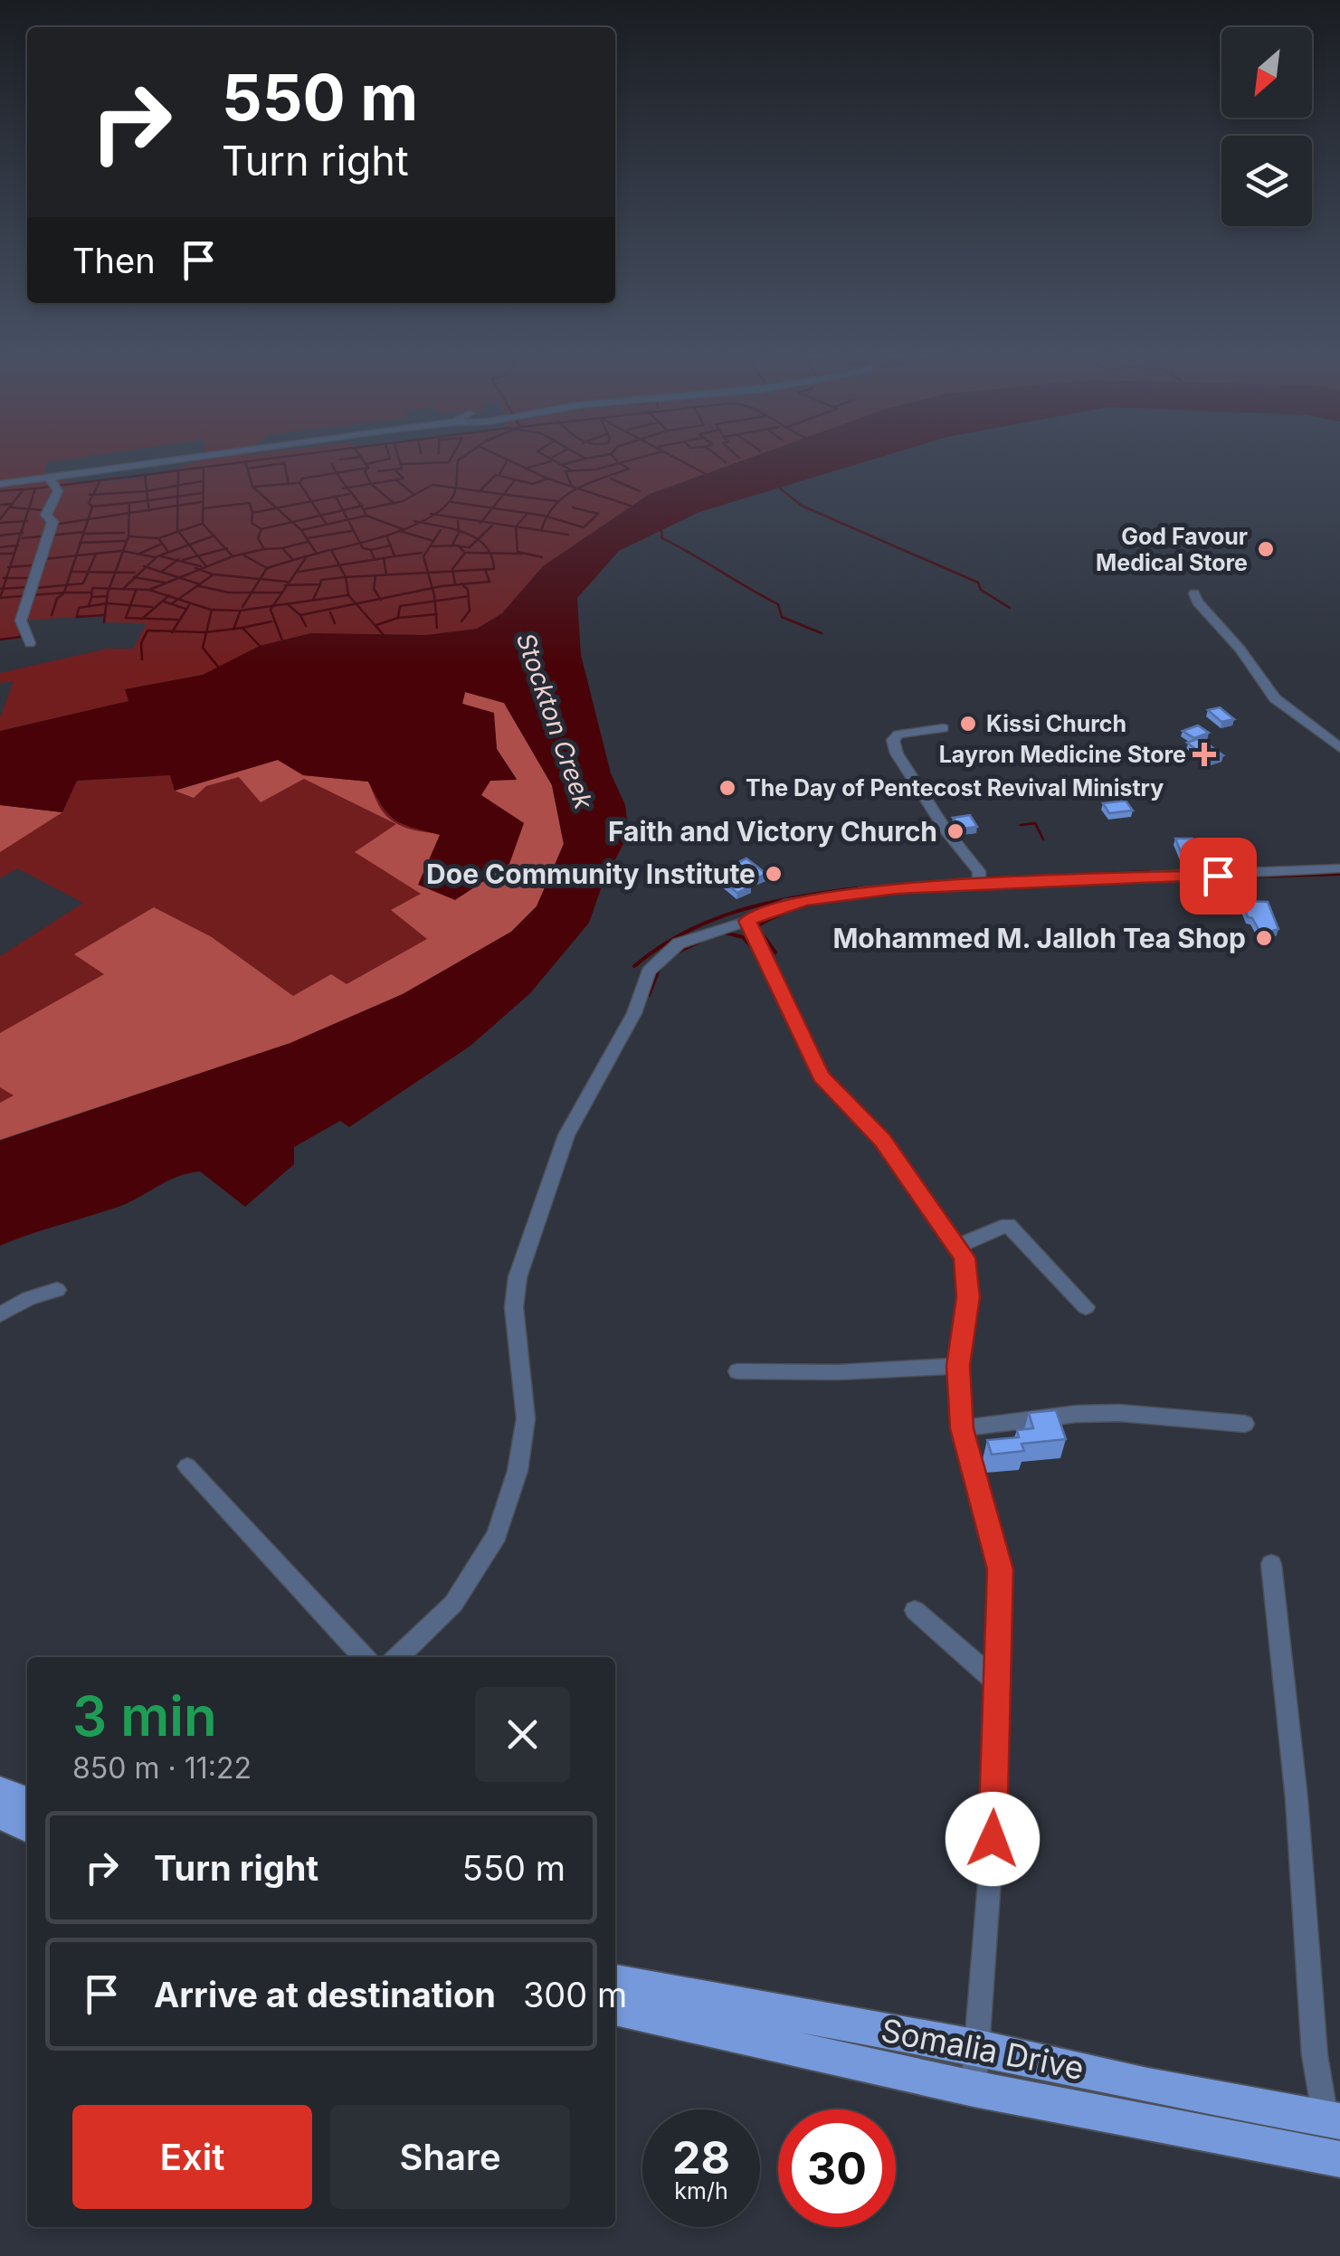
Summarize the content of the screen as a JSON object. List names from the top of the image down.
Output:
{
  "streets": {
    "main road": ["Somalia Drive"]
  },
  "water": ["Stockton Creek"],
  "places": {
    "other": [
      "God Favour Medical Store",
      "Kissi Church",
      "The Day of Pentecost Revival Ministry",
      "Faith and Victory Church",
      "Doe Community Institute",
      "Mohammed M. Jalloh Tea Shop"
    ],
    "health": ["Layron Medicine Store"]
  },
  "north": "bottom left",
  "page": {
    "turn": ["550 m", "Turn right"],
    "then": "Then",
    "heading": ["3 min", "850 m · 11:22"],
    "list": [
      {
        "name": "Turn right",
        "value": "550 m"
      },
      {
        "name": "Arrive at destination",
        "value": "300 m"
      }
    ],
    "buttons": ["Exit", "Share"],
    "speed": "28 km/h",
    "limit": "30"
  }
}
